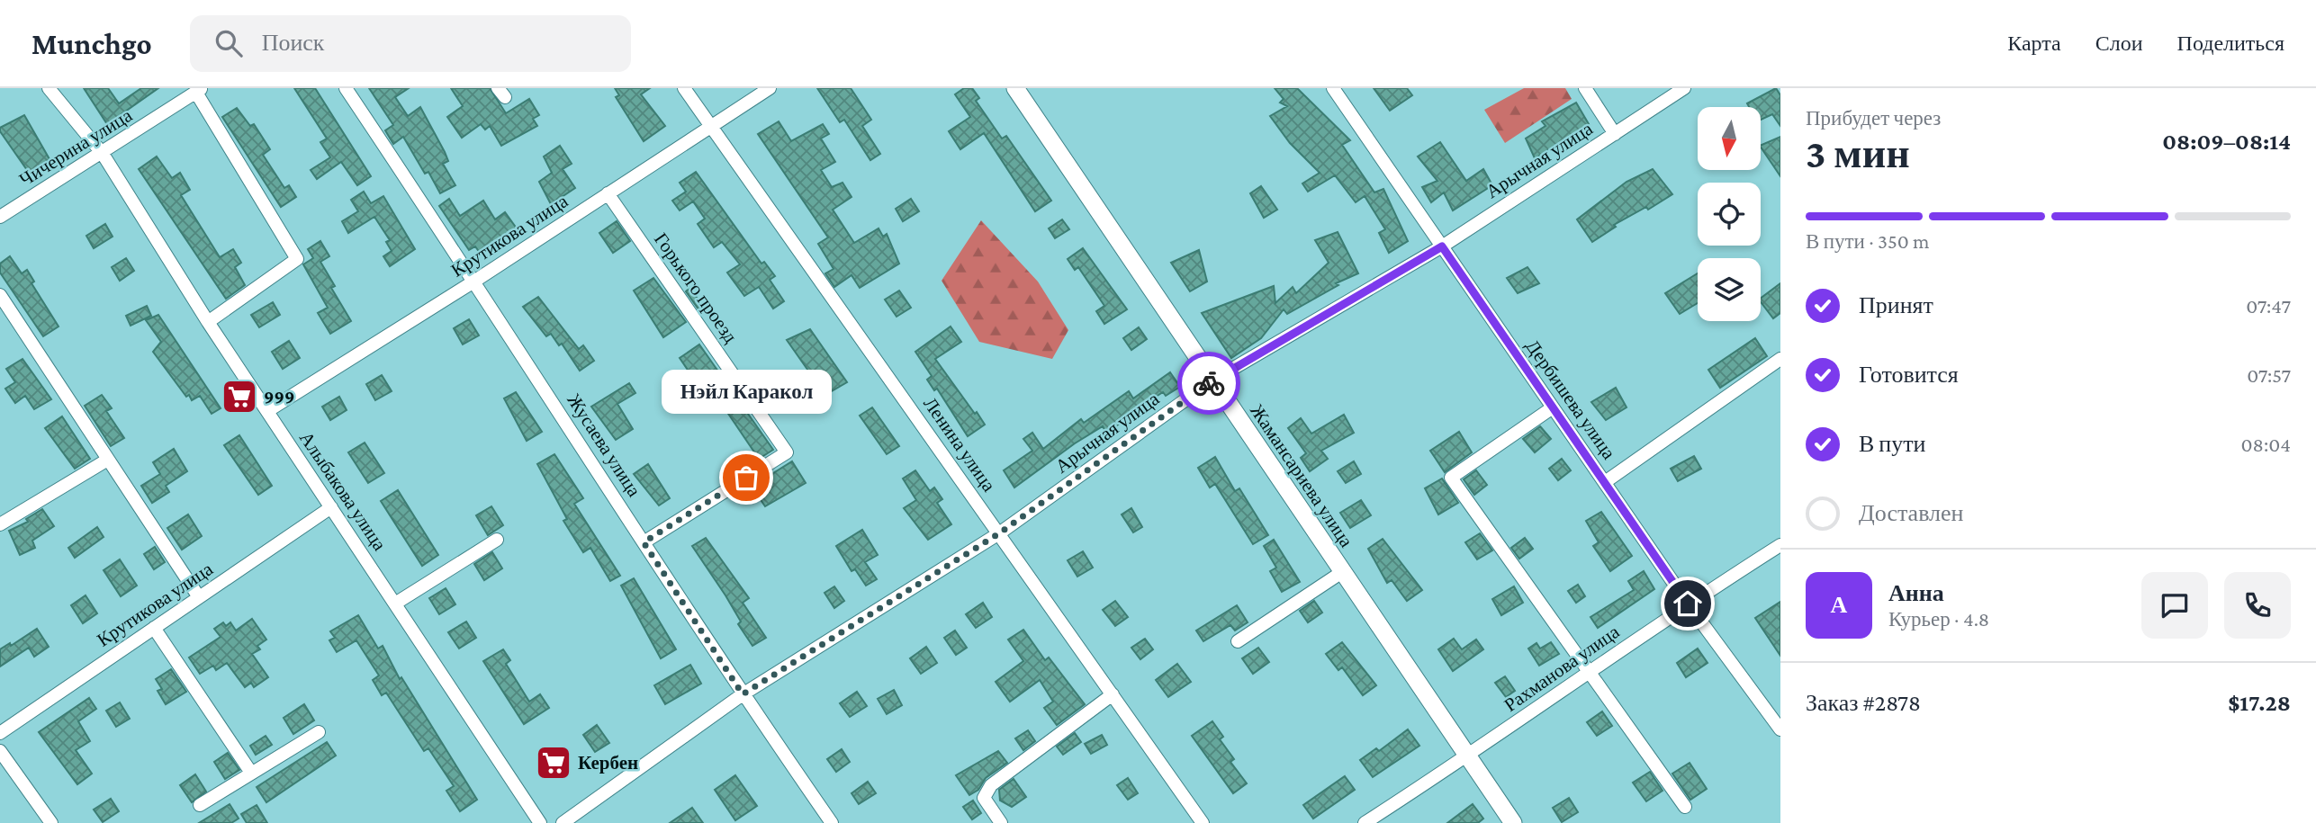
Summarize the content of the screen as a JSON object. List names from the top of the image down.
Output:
{
  "streets": {
    "street": [
      "Чичерина улица",
      "Арычная улица",
      "Крутикова улица",
      "Горького проезд",
      "Дербишева улица",
      "Ленина улица",
      "Жусаева улица",
      "Жамансариева улица",
      "Алыбакова улица",
      "Рахманова улица"
    ]
  },
  "crossings": [
    ["Чичерина улица", "Алыбакова улица"],
    ["Арычная улица", "Дербишева улица"],
    ["Арычная улица", "Ленина улица"],
    ["Арычная улица", "Жусаева улица"],
    ["Арычная улица", "Жамансариева улица"],
    ["Крутикова улица", "Горького проезд"],
    ["Крутикова улица", "Ленина улица"],
    ["Крутикова улица", "Жусаева улица"],
    ["Крутикова улица", "Алыбакова улица"],
    ["Горького проезд", "Жусаева улица"],
    ["Дербишева улица", "Рахманова улица"],
    ["Жамансариева улица", "Рахманова улица"]
  ],
  "places": {
    "supermarket": ["999", "Кербен"],
    "other": ["Нэйл Каракол"]
  },
  "north": "bottom",
  "page": {
    "header": "Munchgo",
    "search": "Поиск",
    "nav": ["Карта", "Слои", "Поделиться"],
    "heading": ["3 мин", "Прибудет через", "08:09–08:14"],
    "panel": [
      "Анна",
      "Курьер · 4.8",
      "Заказ #2878",
      "$17.28"
    ],
    "bar": "В пути · 350 m",
    "list": [
      ["Принят", "07:47"],
      ["Готовится", "07:57"],
      ["В пути", "08:04"],
      "Доставлен"
    ],
    "bubble": "Нэйл Каракол",
    "round": "А"
  }
}
